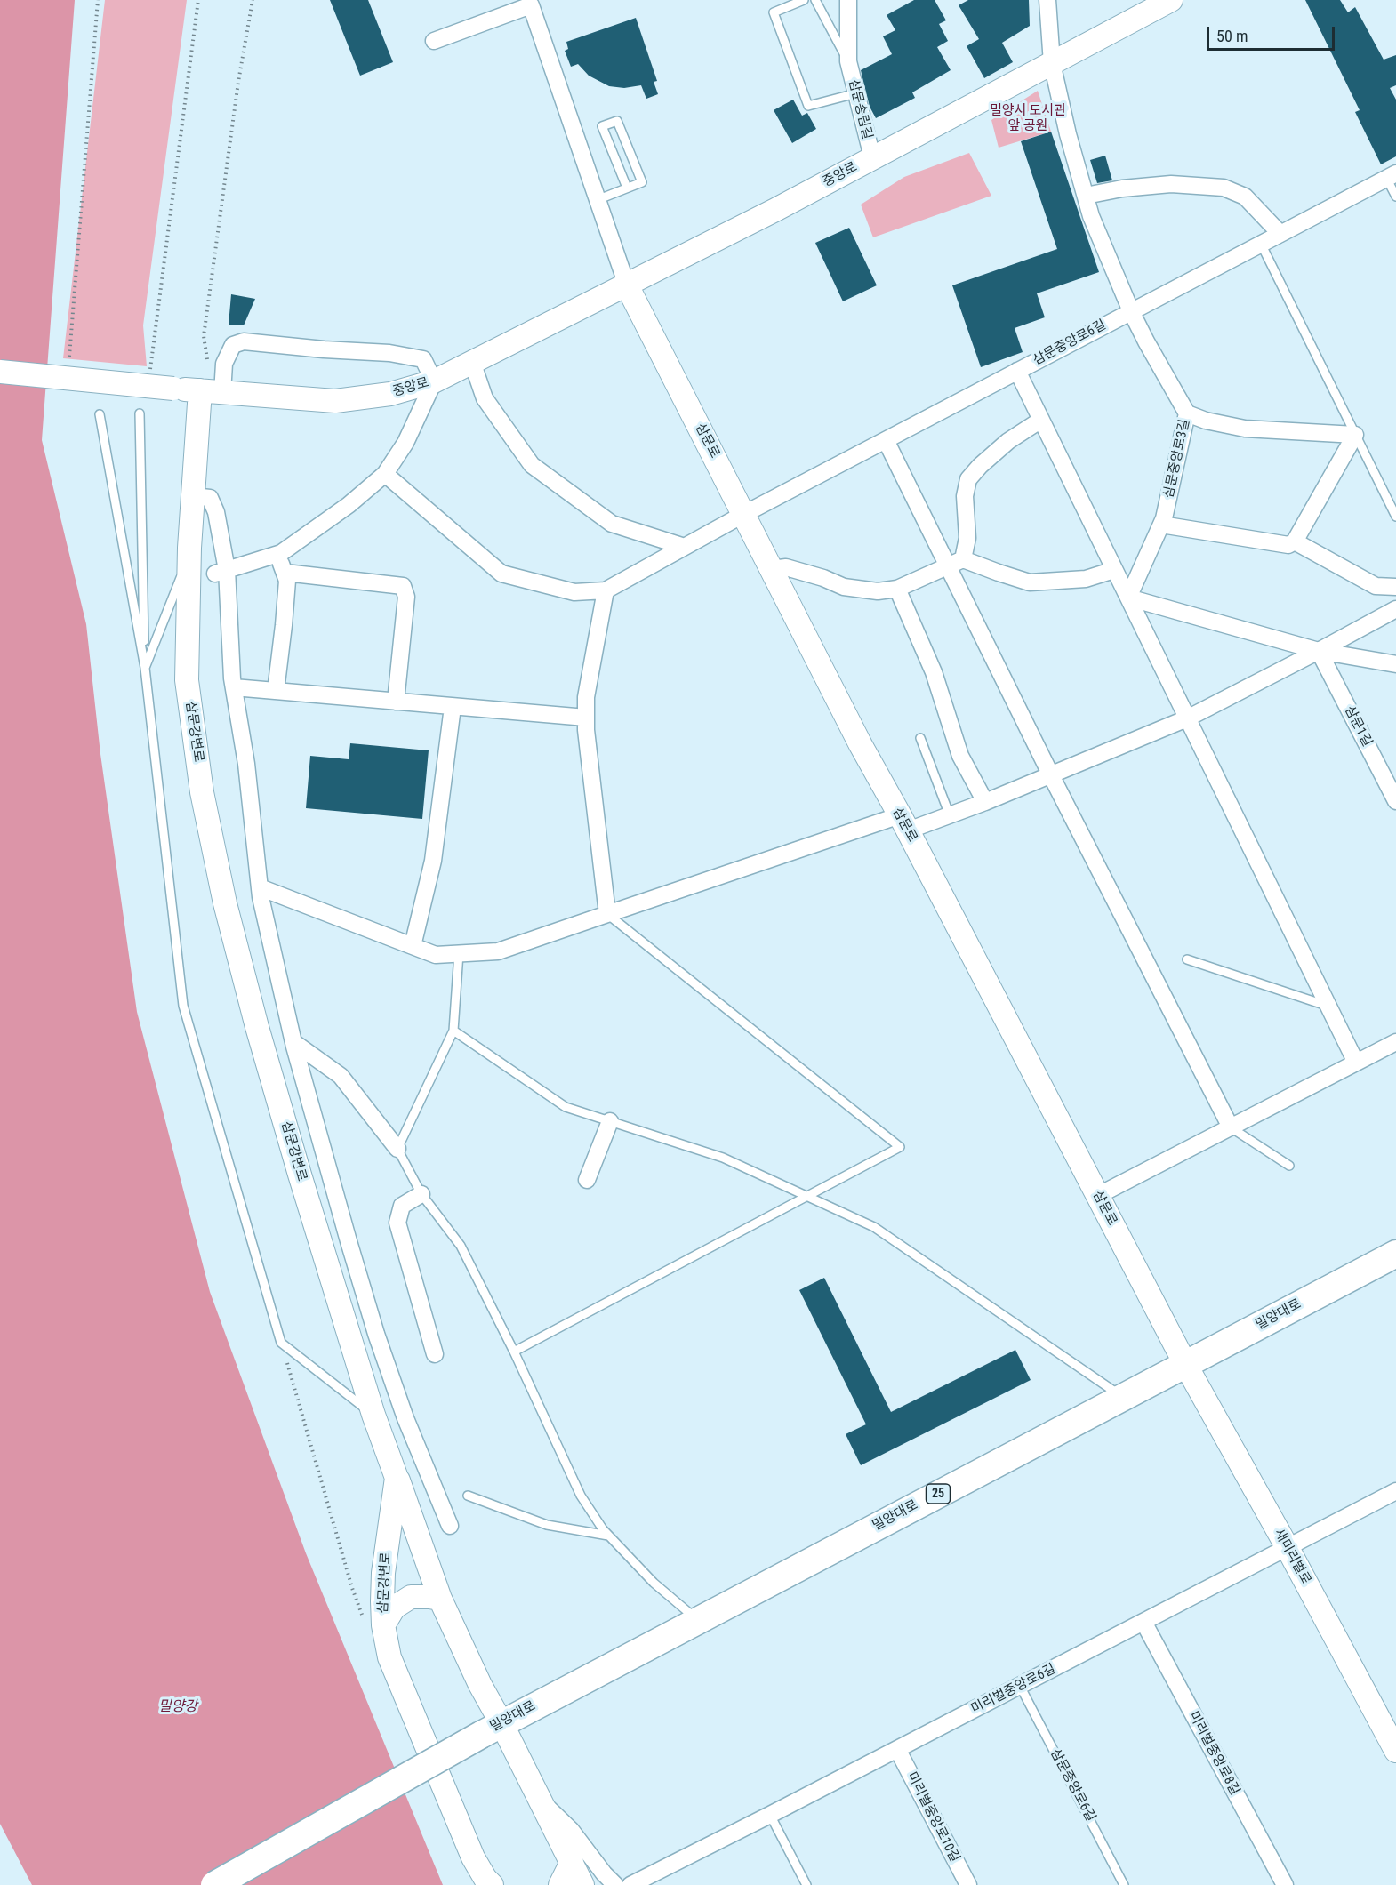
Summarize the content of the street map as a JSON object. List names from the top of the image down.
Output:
{
  "streets": {
    "main road": ["밀양대로", "25"],
    "street": [
      "삼문송림길",
      "중앙로",
      "삼문중앙로6길",
      "삼문로",
      "삼문중앙로3길",
      "삼문1길",
      "삼문강변로",
      "새미리벌로",
      "미리벌중앙로6길",
      "미리벌중앙로8길",
      "미리벌중앙로10길"
    ]
  },
  "crossings": [
    ["삼문송림길", "중앙로"],
    ["중앙로", "삼문로"],
    ["중앙로", "삼문중앙로3길"],
    ["중앙로", "삼문강변로"],
    ["삼문중앙로6길", "삼문로"],
    ["삼문중앙로6길", "삼문중앙로3길"],
    ["삼문중앙로6길", "미리벌중앙로6길"],
    ["삼문로", "밀양대로"],
    ["삼문로", "새미리벌로"],
    ["밀양대로", "새미리벌로"],
    ["새미리벌로", "미리벌중앙로6길"],
    ["미리벌중앙로6길", "미리벌중앙로8길"],
    ["미리벌중앙로6길", "미리벌중앙로10길"]
  ],
  "water": ["밀양강"],
  "parks": ["밀양시 도서관 앞 공원"],
  "scale_bar": "50 m"
}
